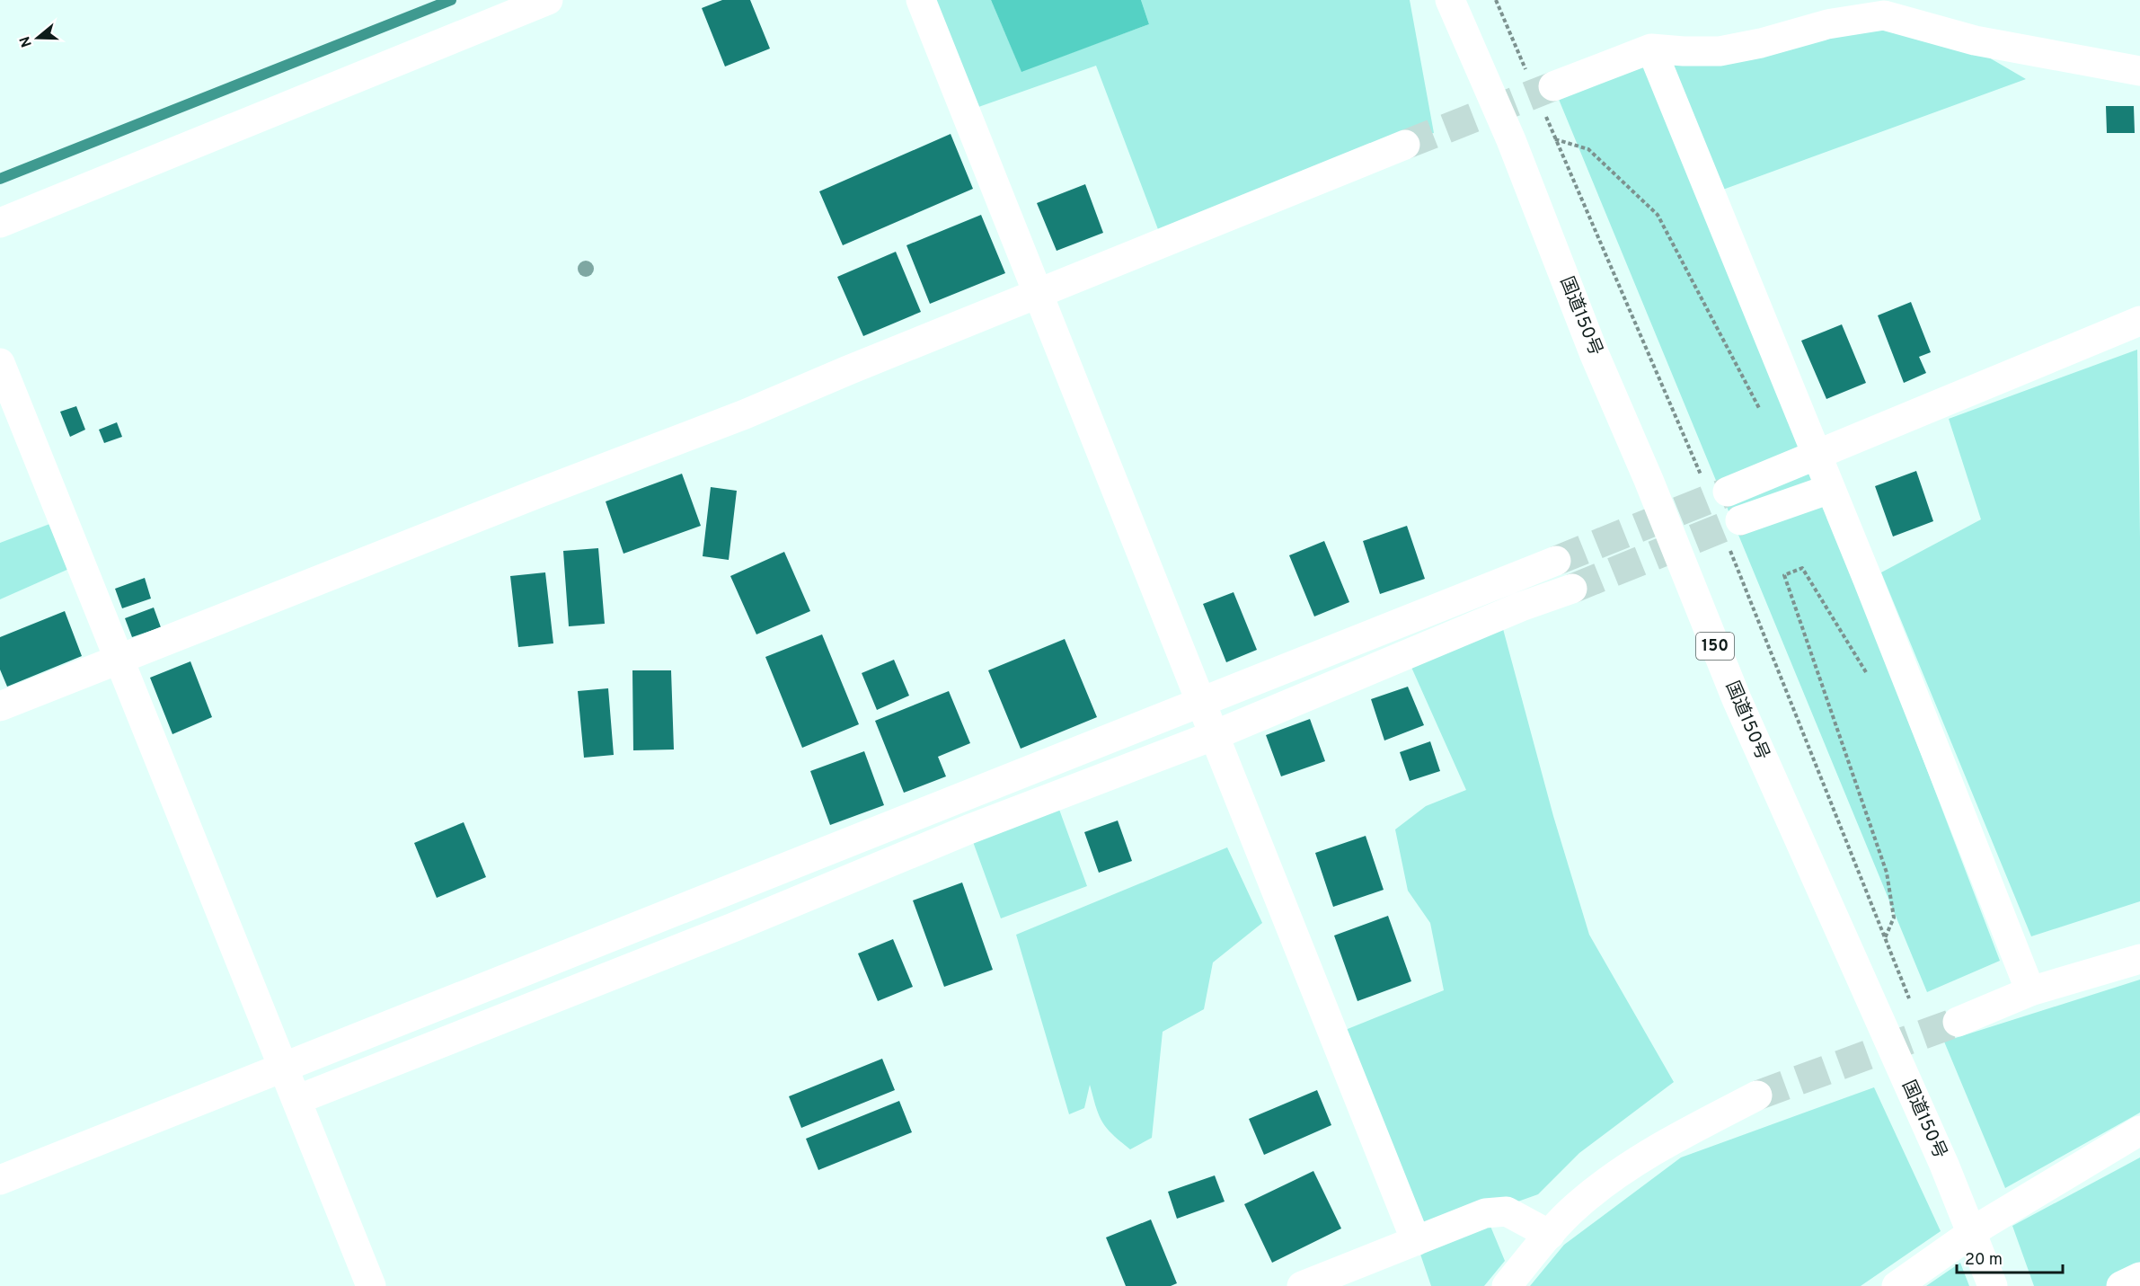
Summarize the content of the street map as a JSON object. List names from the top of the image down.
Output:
{
  "streets": {
    "main road": ["国道150号", "150"]
  },
  "scale_bar": "20 m",
  "north": "left"
}
